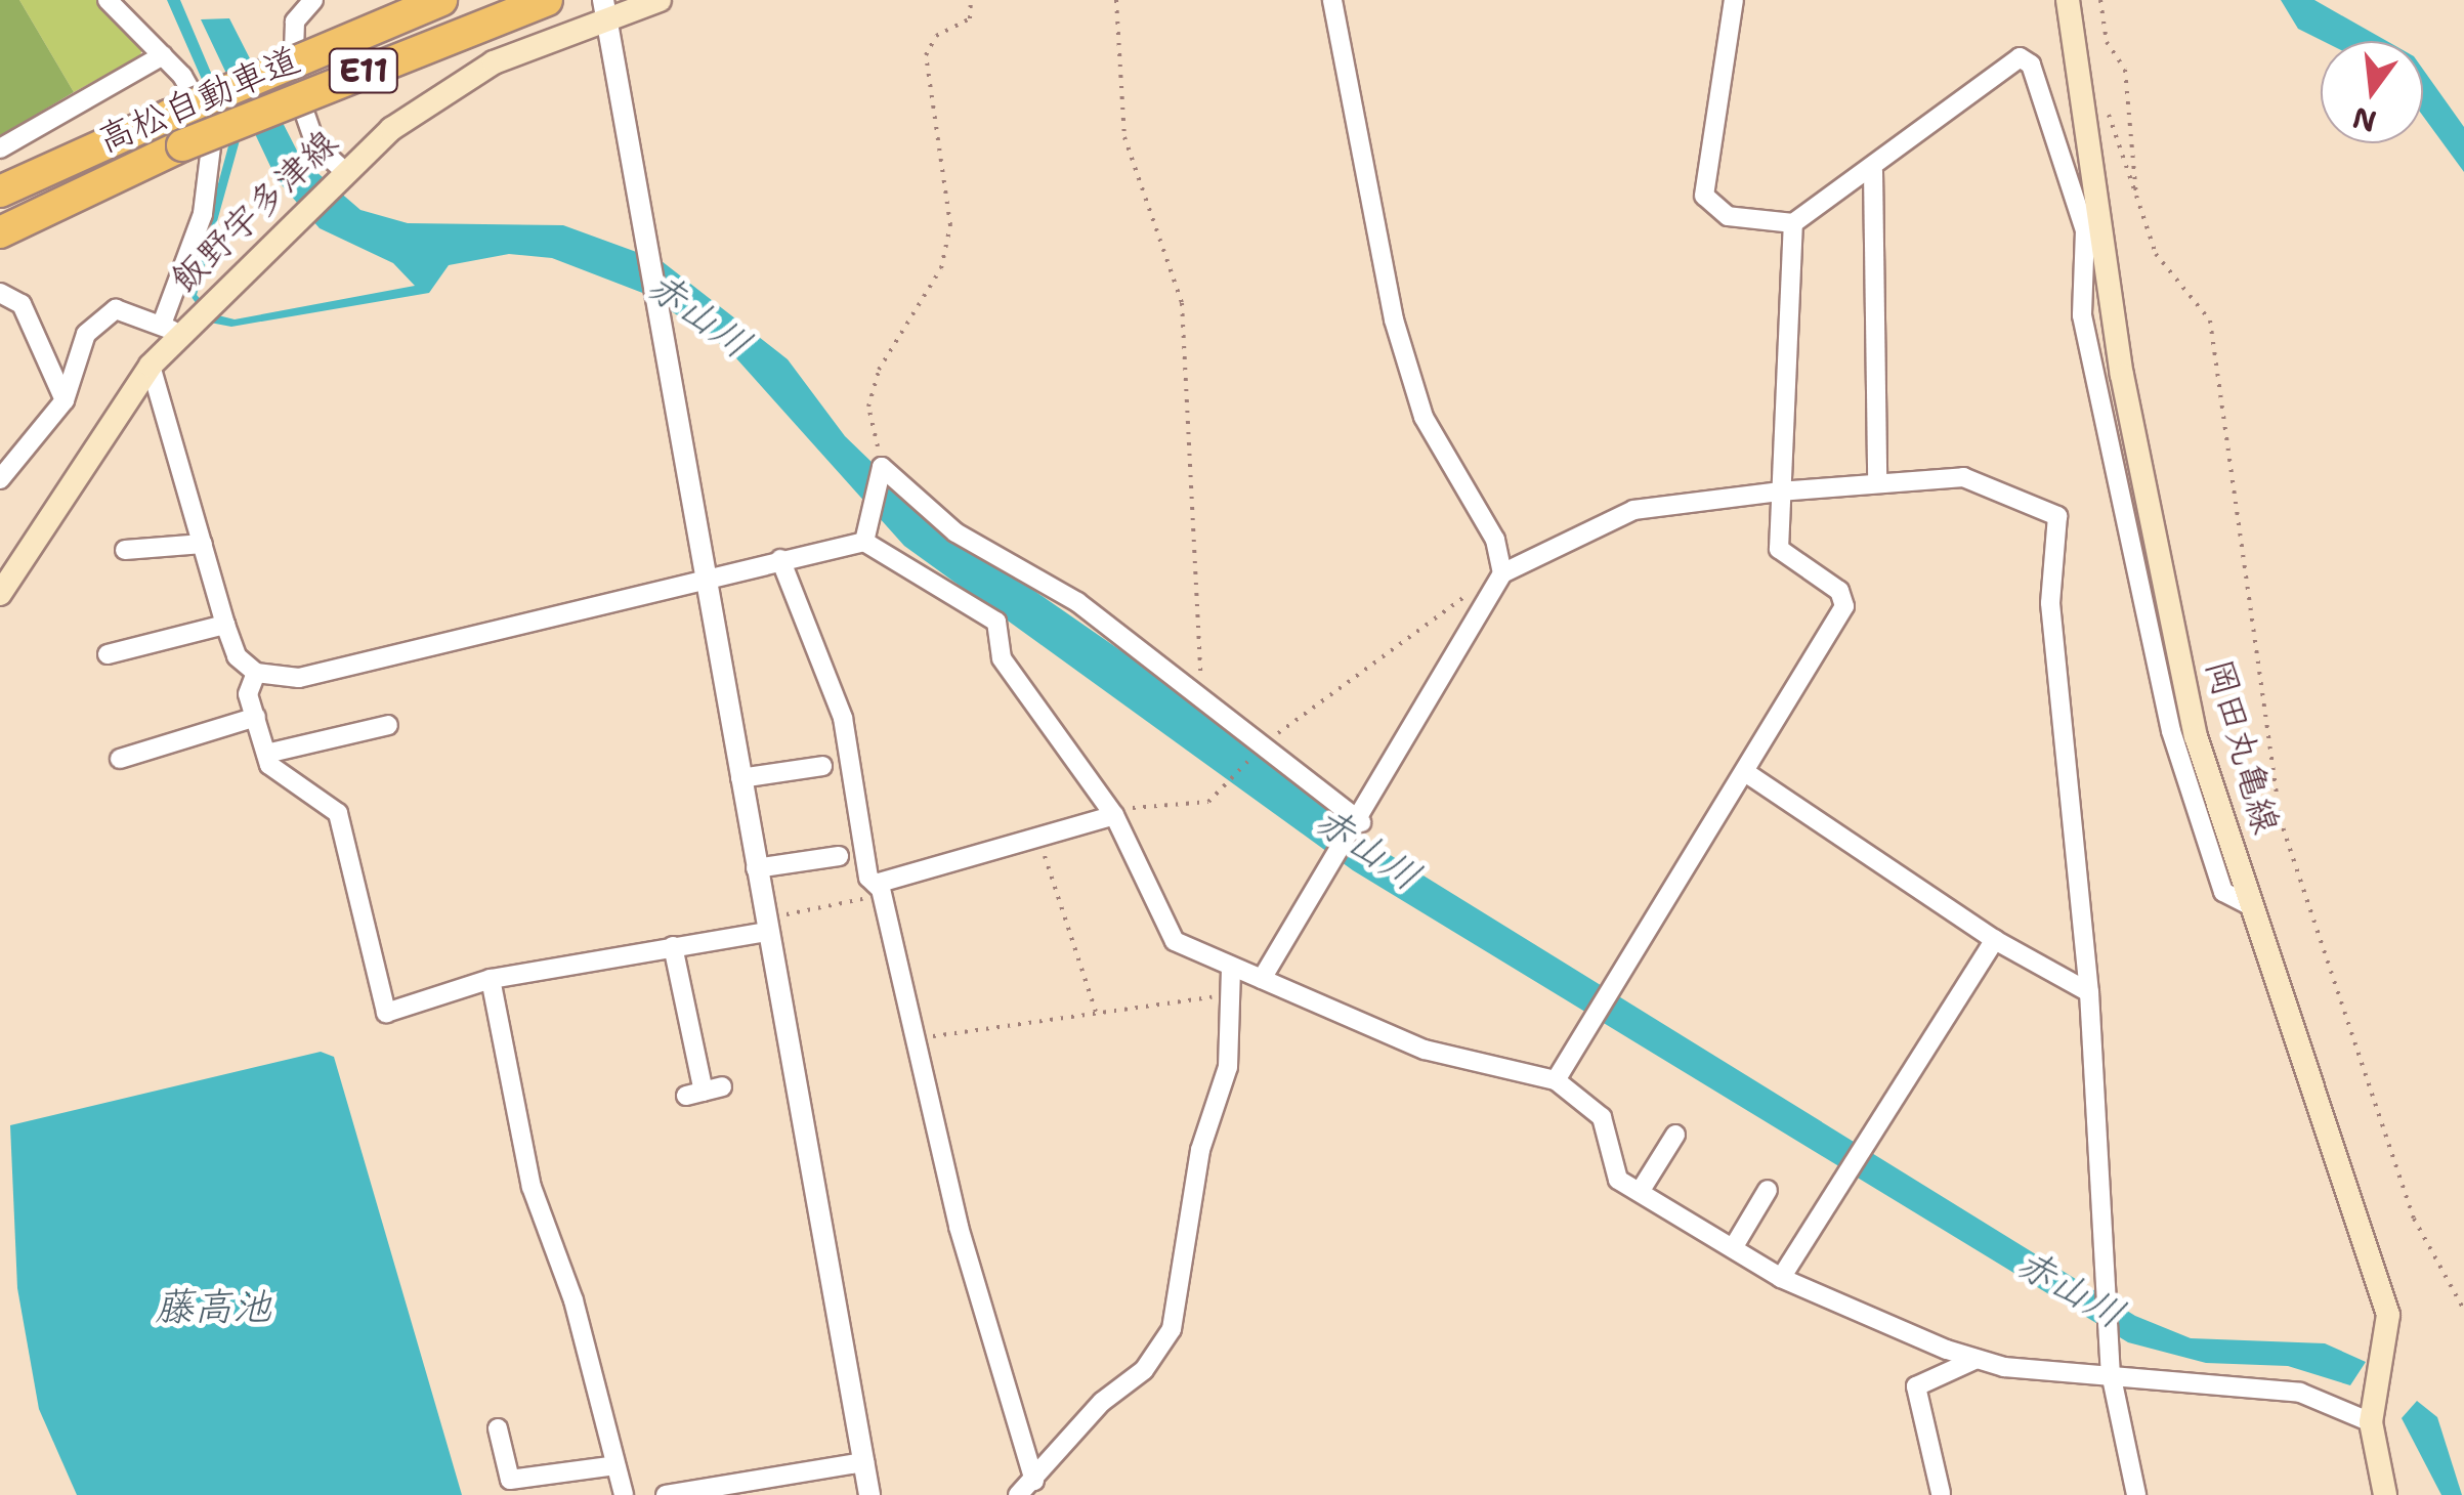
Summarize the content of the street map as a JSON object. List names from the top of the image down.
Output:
{
  "streets": {
    "highway": ["E11", "高松自動車道"],
    "main road": ["飯野宇多津線", "岡田丸亀線"]
  },
  "water": ["赤山川", "藤高池"],
  "north": "bottom"
}
